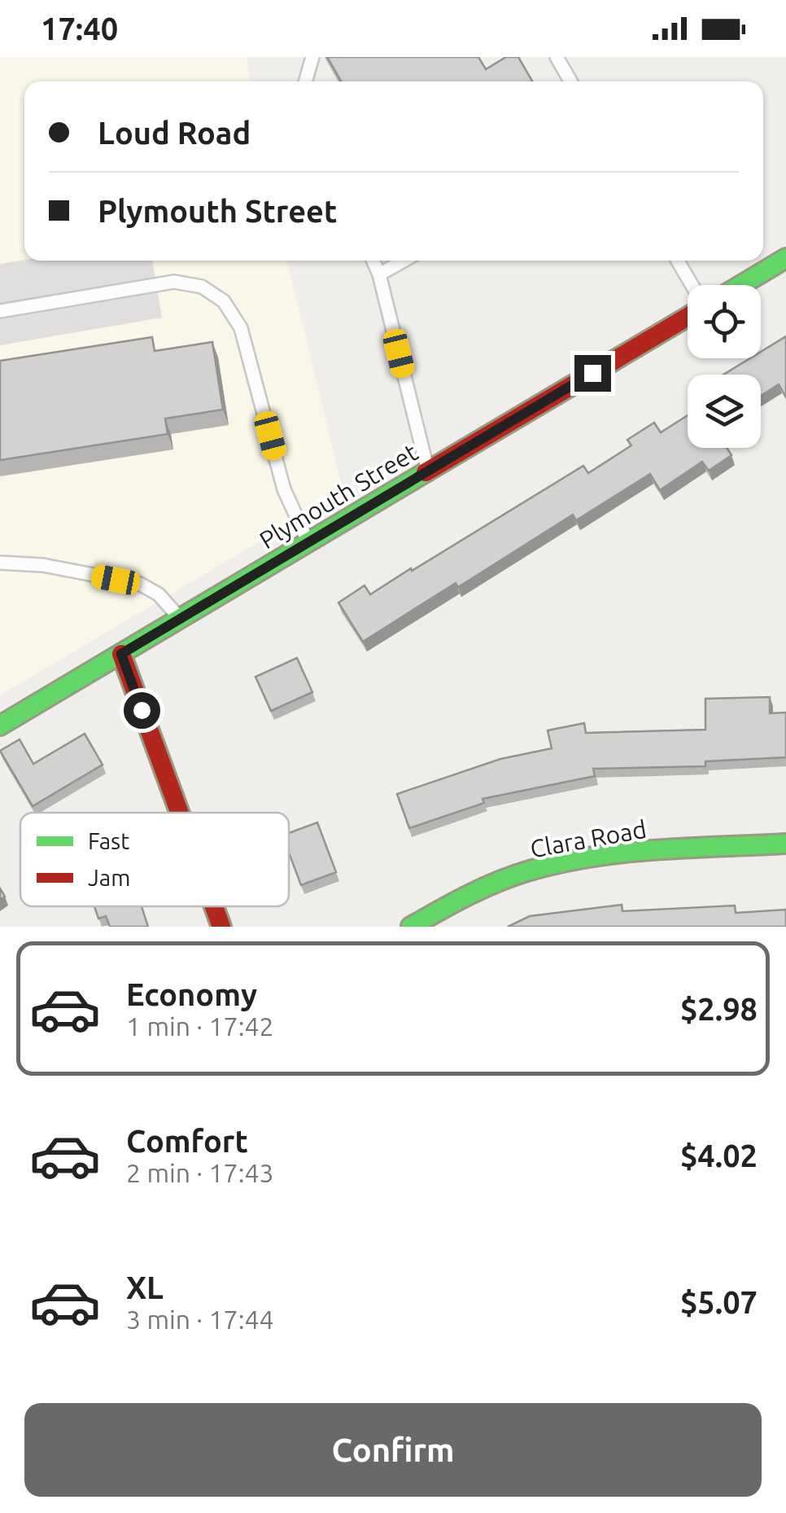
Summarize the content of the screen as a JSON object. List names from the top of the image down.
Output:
{
  "streets": {
    "street": ["Plymouth Street", "Clara Road"]
  },
  "legend": ["Fast", "Jam"],
  "page": {
    "status": "17:40",
    "banner": ["Loud Road", "Plymouth Street"],
    "list": [
      {
        "name": "Economy",
        "note": "1 min · 17:42",
        "value": "$2.98"
      },
      {
        "name": "Comfort",
        "note": "2 min · 17:43",
        "value": "$4.02"
      },
      {
        "name": "XL",
        "note": "3 min · 17:44",
        "value": "$5.07"
      }
    ],
    "buttons": "Confirm"
  }
}
